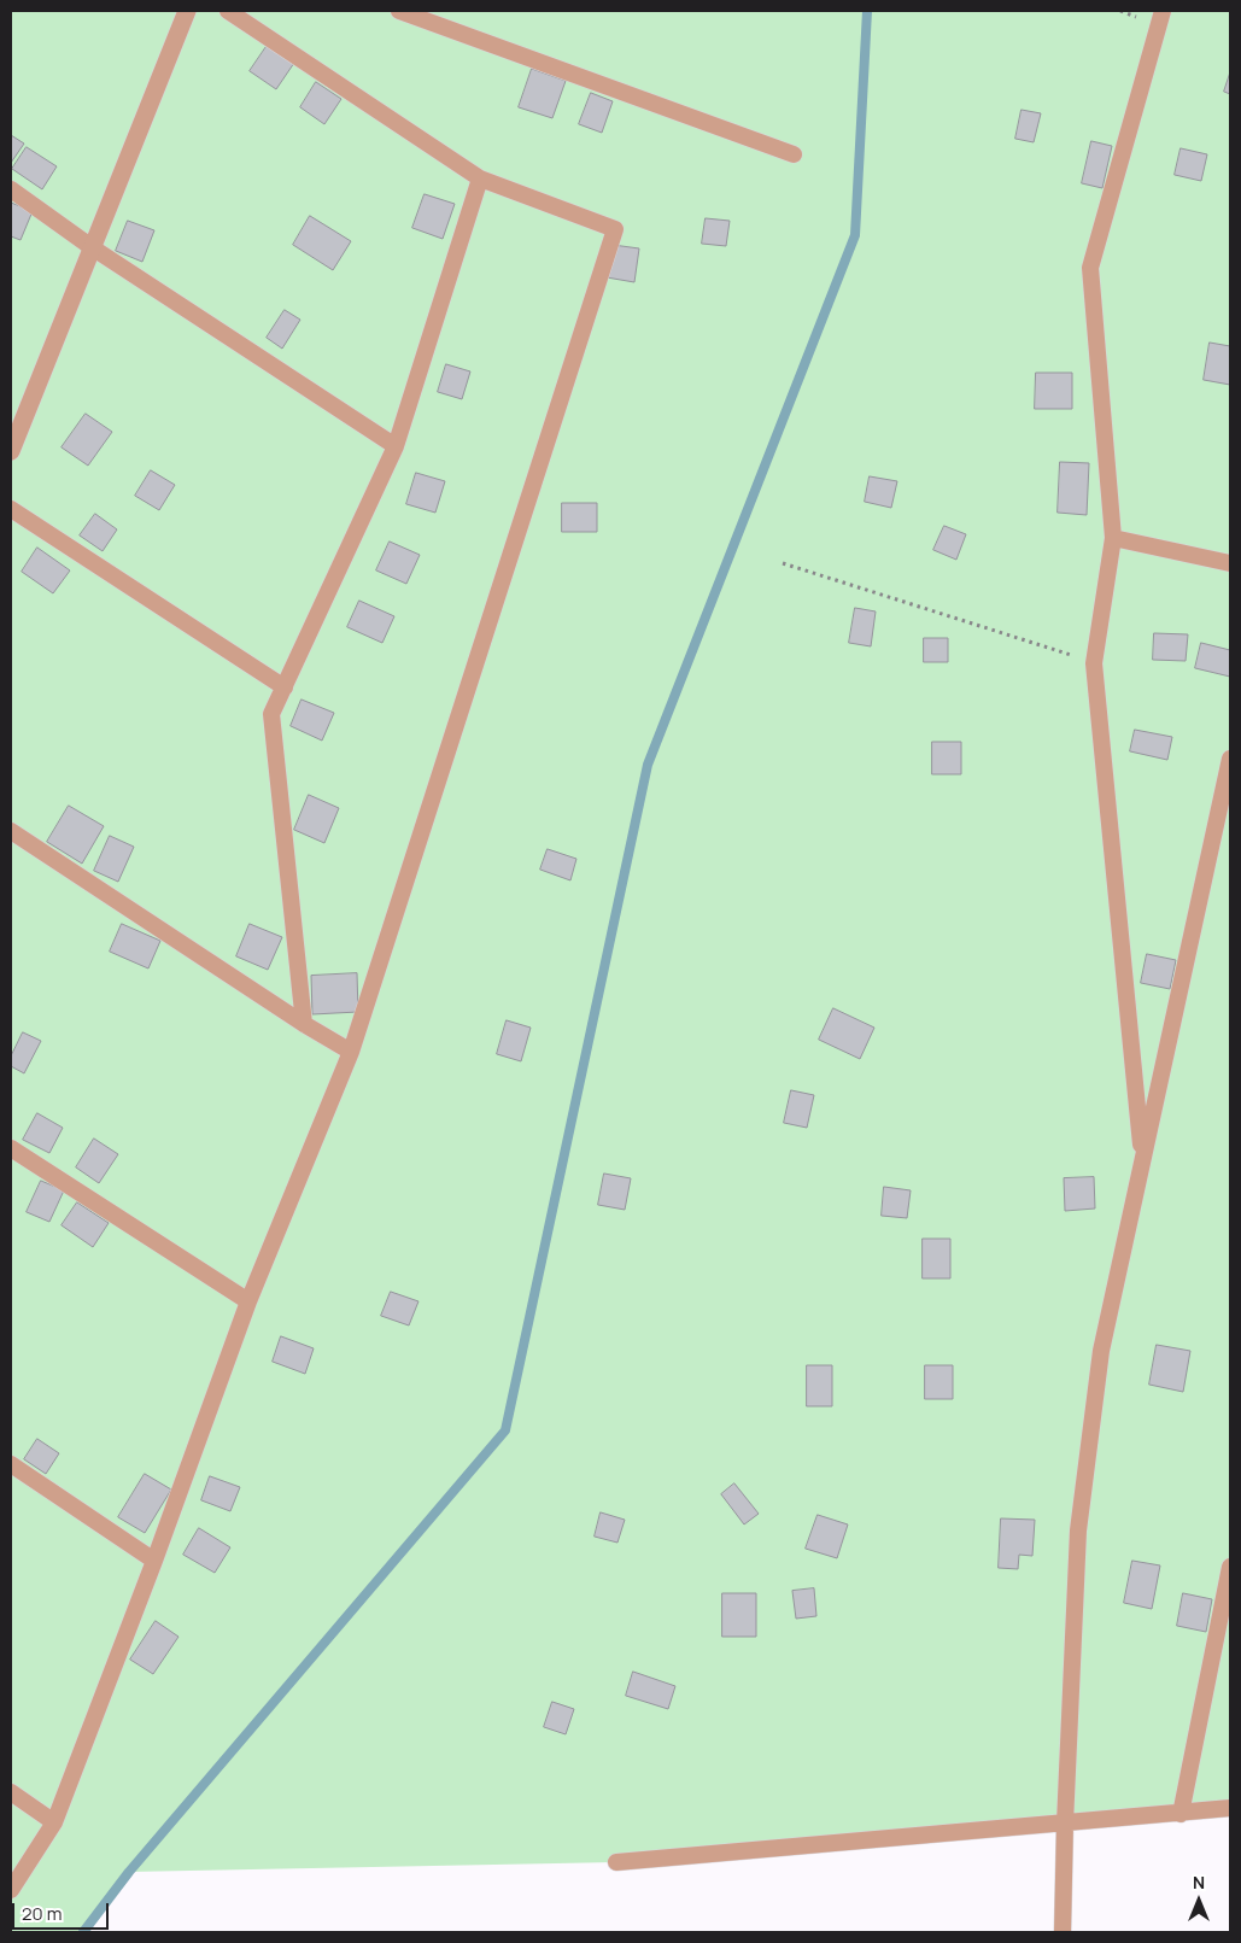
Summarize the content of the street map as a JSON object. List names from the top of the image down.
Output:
{
  "scale_bar": "20 m",
  "north": "top"
}
